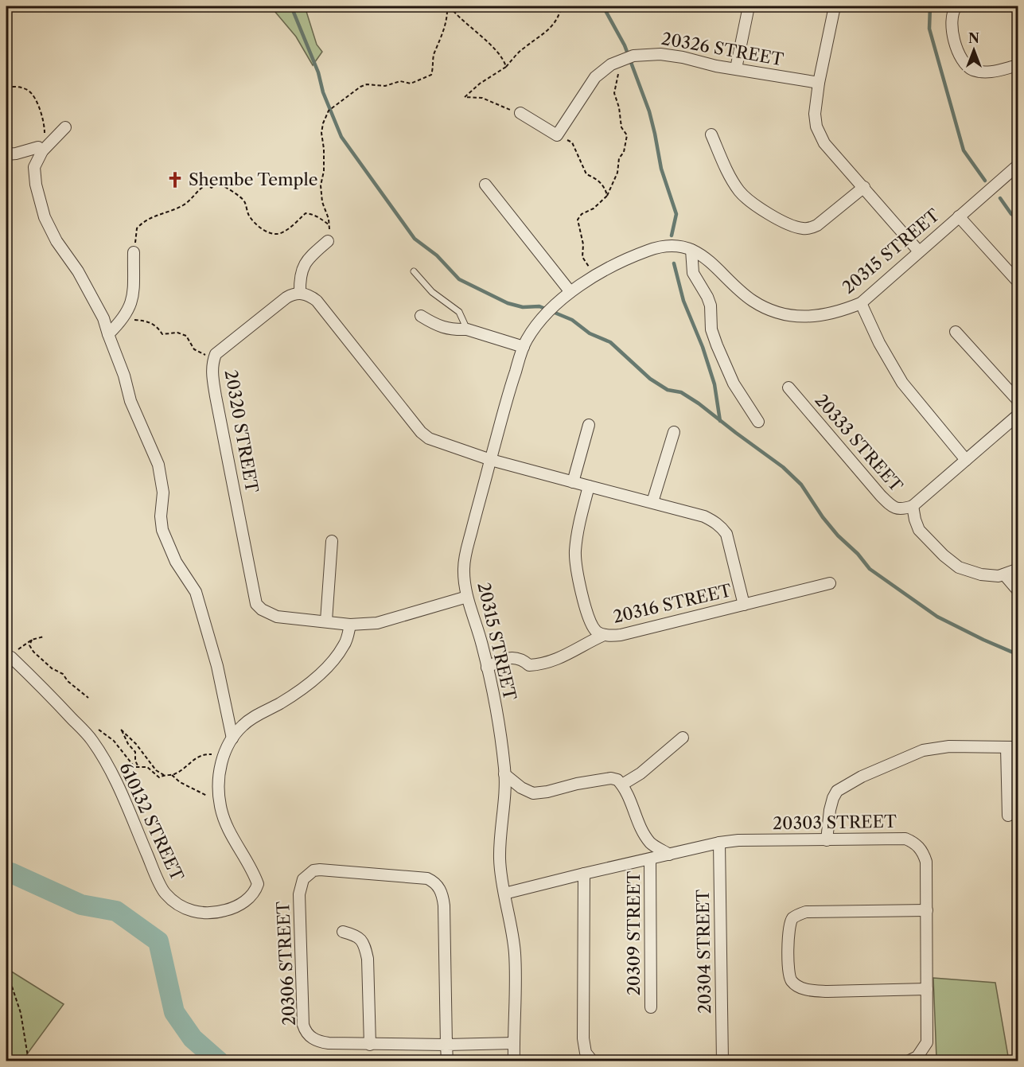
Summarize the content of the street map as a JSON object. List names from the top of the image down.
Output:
{
  "streets": {
    "street": [
      "20326 STREET",
      "20315 STREET",
      "20320 STREET",
      "20333 STREET",
      "20316 STREET",
      "610132 STREET",
      "20303 STREET",
      "20309 STREET",
      "20304 STREET",
      "20306 STREET"
    ]
  },
  "crossings": [
    ["20315 STREET", "20320 STREET"],
    ["20315 STREET", "20316 STREET"],
    ["20315 STREET", "20303 STREET"],
    ["20315 STREET", "20306 STREET"],
    ["20320 STREET", "610132 STREET"],
    ["20303 STREET", "20309 STREET"],
    ["20303 STREET", "20304 STREET"]
  ],
  "places": {
    "church": ["Shembe Temple"]
  },
  "north": "top"
}
